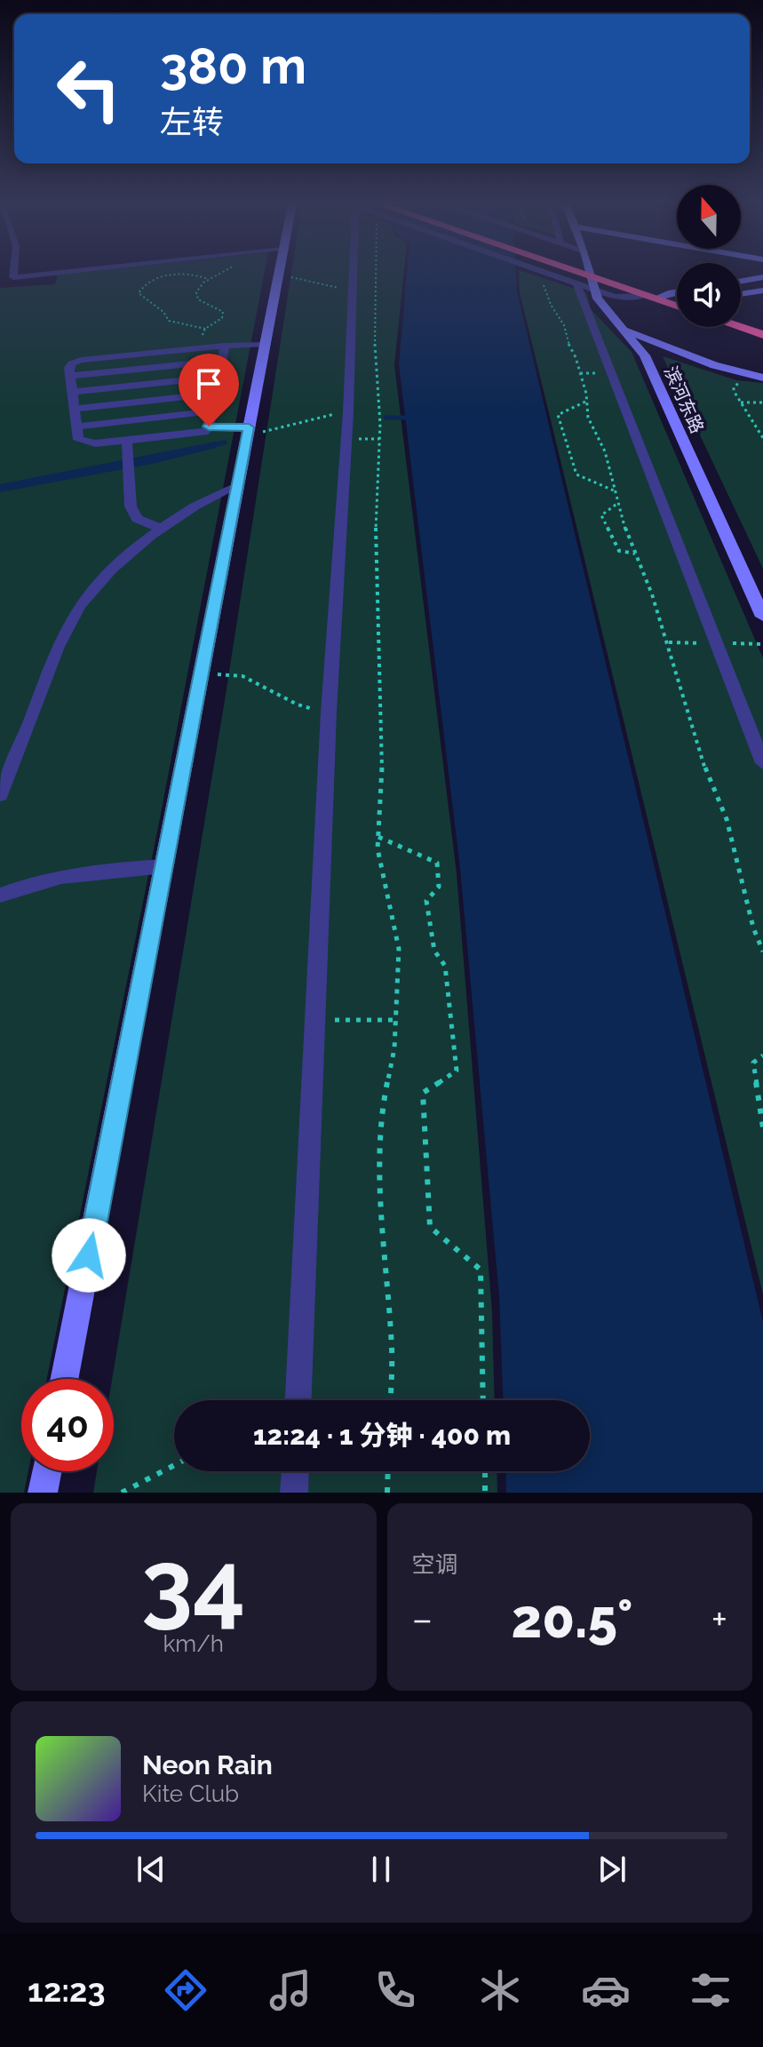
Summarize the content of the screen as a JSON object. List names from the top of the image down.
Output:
{
  "streets": {
    "street": ["滨河东路"]
  },
  "north": "top",
  "page": {
    "turn": ["380 m", "左转"],
    "limit": "40",
    "trip": "12:24 · 1 分钟 · 400 m",
    "tile": [
      ["34", "km/h"],
      "空调"
    ],
    "heat": ["−", "20.5°", "+"],
    "song": ["Neon Rain", "Kite Club"],
    "tabs": "12:23"
  }
}
